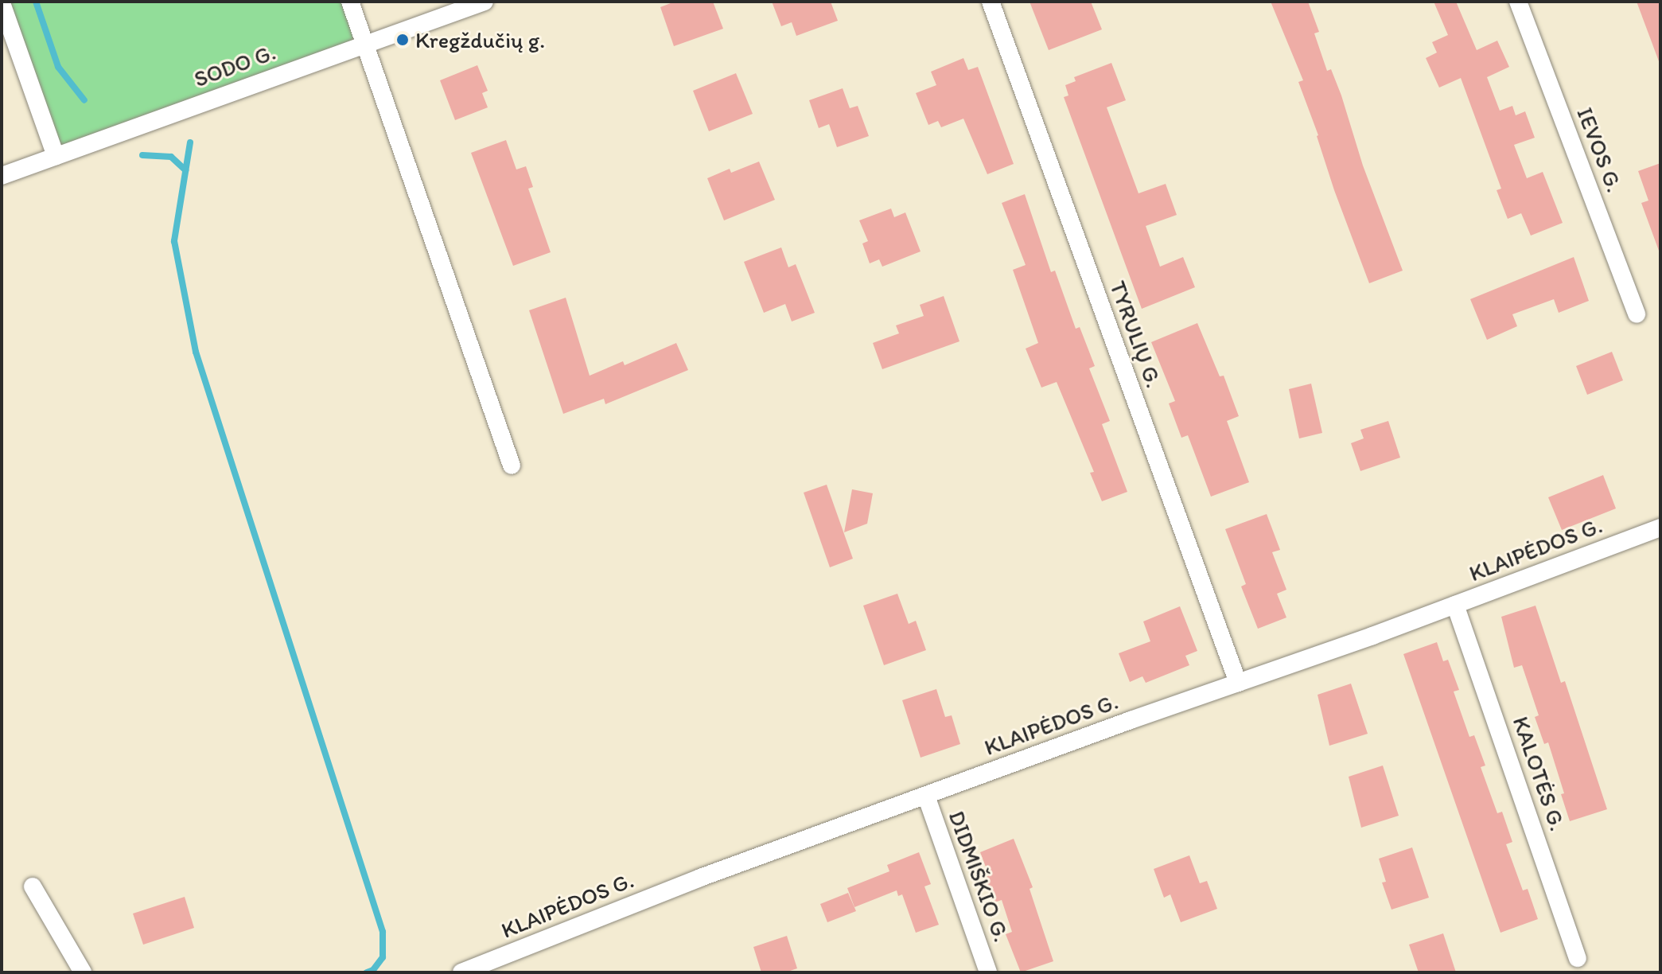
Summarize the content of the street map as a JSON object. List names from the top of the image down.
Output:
{
  "streets": {
    "street": [
      "SODO G.",
      "IEVOS G.",
      "TYRULIŲ G.",
      "KLAIPĖDOS G.",
      "KALOTĖS G.",
      "DIDMIŠKIO G."
    ]
  },
  "crossings": [
    ["TYRULIŲ G.", "KLAIPĖDOS G."],
    ["KLAIPĖDOS G.", "KALOTĖS G."],
    ["KLAIPĖDOS G.", "DIDMIŠKIO G."]
  ],
  "places": ["Kregždučių g."]
}
